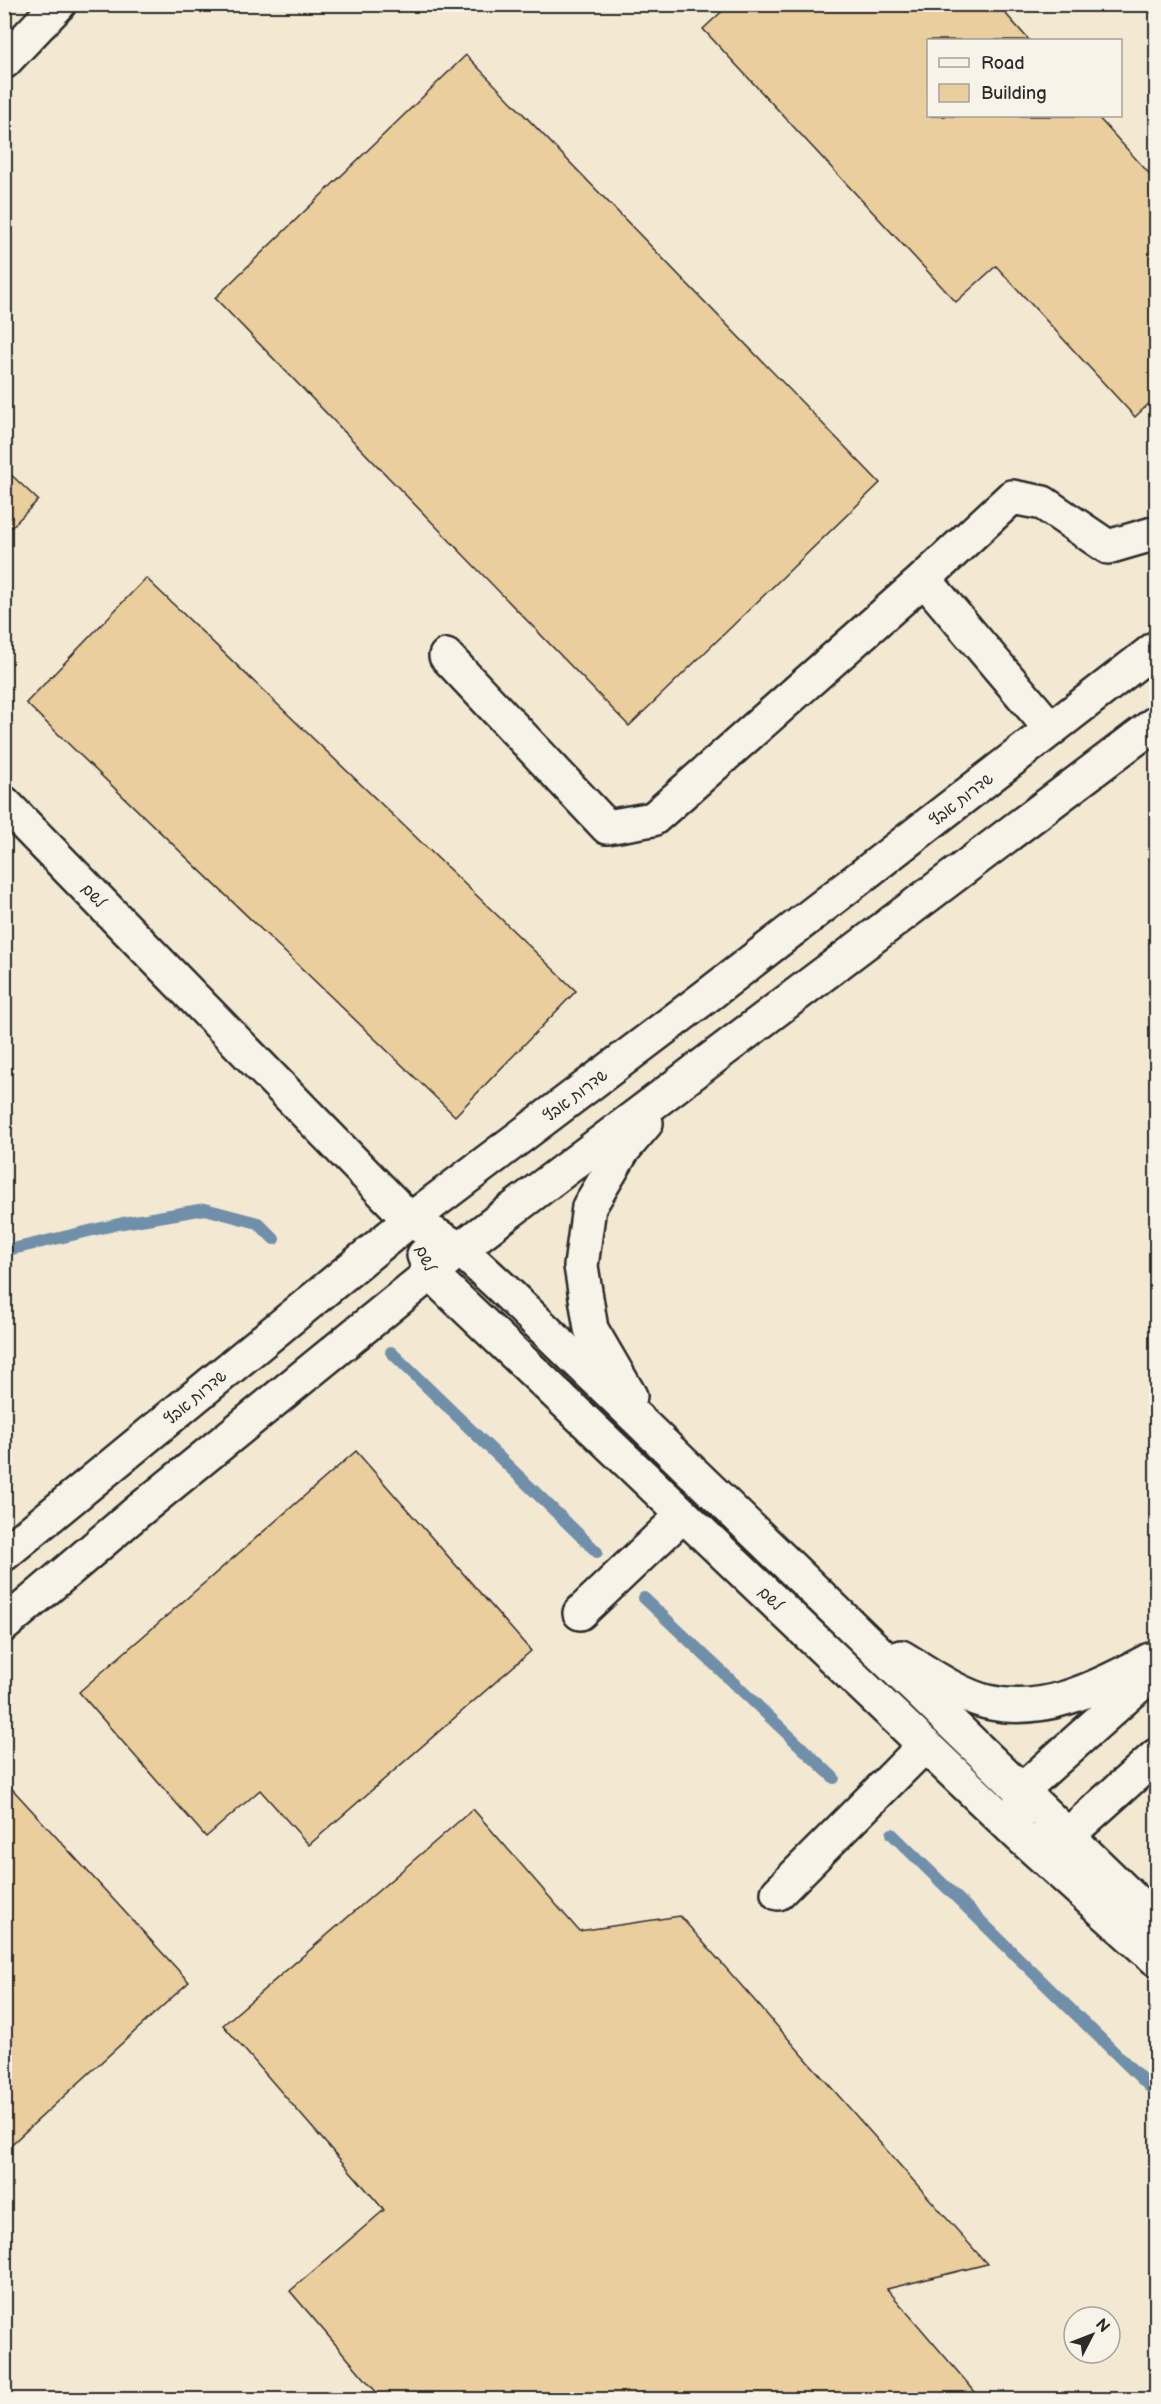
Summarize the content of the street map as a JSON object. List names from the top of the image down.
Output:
{
  "streets": {
    "street": ["שדרות אבץ", "לשם"]
  },
  "crossings": [
    ["שדרות אבץ", "לשם"]
  ],
  "legend": ["Road", "Building"],
  "north": "top right"
}
